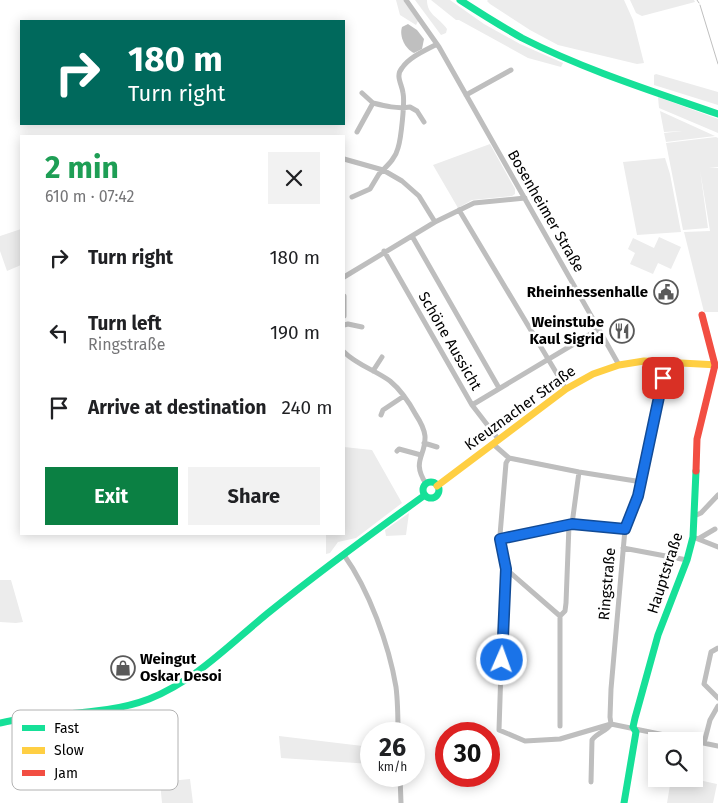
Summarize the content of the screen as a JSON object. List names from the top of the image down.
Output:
{
  "streets": {
    "main road": ["Kreuznacher Straße", "Hauptstraße"],
    "street": ["Bosenheimer Straße", "Schöne Aussicht", "Ringstraße"]
  },
  "crossings": [
    ["Bosenheimer Straße", "Kreuznacher Straße"],
    ["Schöne Aussicht", "Kreuznacher Straße"],
    ["Kreuznacher Straße", "Hauptstraße"],
    ["Kreuznacher Straße", "Ringstraße"]
  ],
  "places": {
    "public building": ["Rheinhessenhalle"],
    "restaurant": ["Weinstube Kaul Sigrid"],
    "shop": ["Weingut Oskar Desoi"]
  },
  "legend": ["Fast", "Slow", "Jam"],
  "page": {
    "turn": ["180 m", "Turn right"],
    "heading": ["2 min", "610 m · 07:42"],
    "list": [
      {
        "name": "Turn right",
        "value": "180 m"
      },
      {
        "name": "Turn left",
        "note": "Ringstraße",
        "value": "190 m"
      },
      {
        "name": "Arrive at destination",
        "value": "240 m"
      }
    ],
    "buttons": ["Exit", "Share"],
    "speed": "26 km/h",
    "limit": "30"
  }
}
